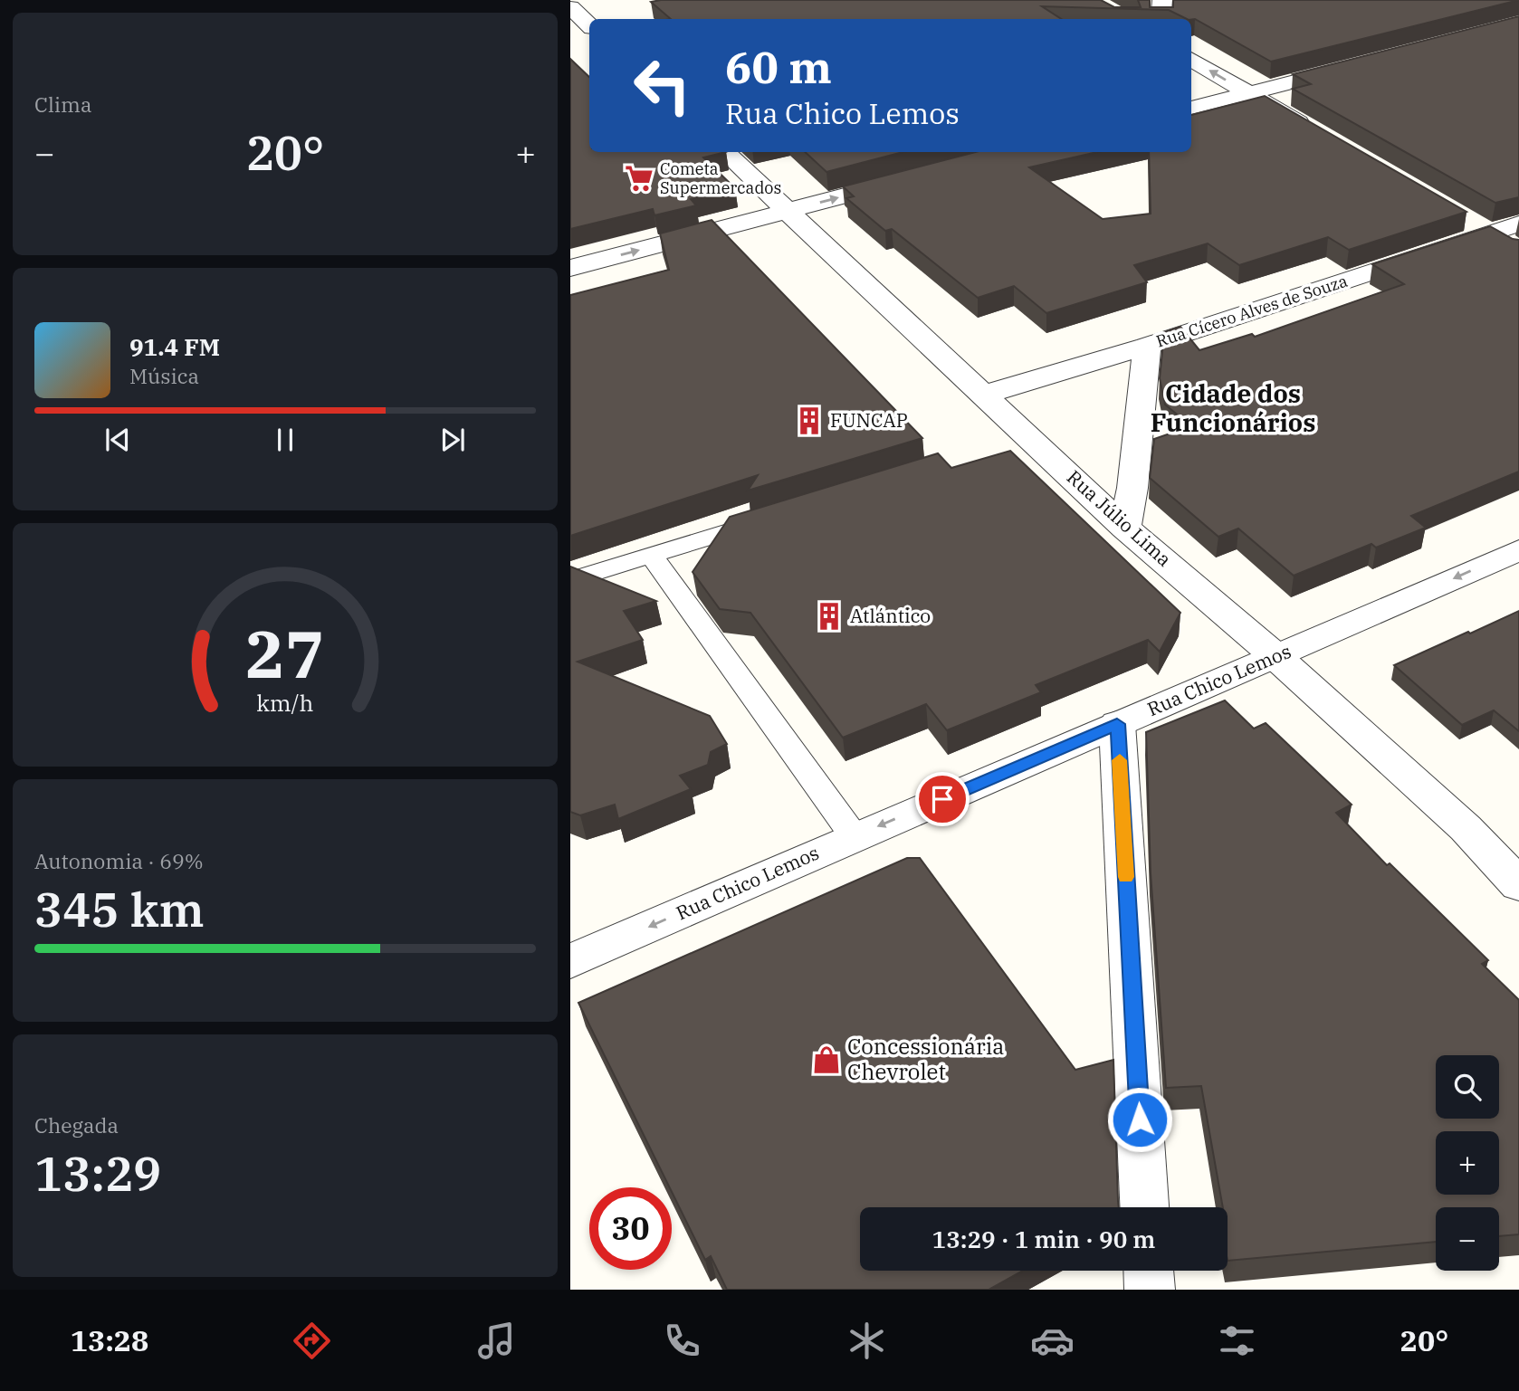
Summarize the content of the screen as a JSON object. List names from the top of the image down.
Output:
{
  "streets": {
    "street": ["Rua Cícero Alves de Souza", "Rua Júlio Lima", "Rua Chico Lemos"]
  },
  "crossings": [
    ["Rua Cícero Alves de Souza", "Rua Júlio Lima"],
    ["Rua Júlio Lima", "Rua Chico Lemos"]
  ],
  "one_way": ["Rua Chico Lemos"],
  "districts": ["Cidade dos Funcionários"],
  "places": {
    "supermarket": ["Cometa Supermercados"],
    "building": ["FUNCAP", "Atlántico"],
    "shop": ["Concessionária Chevrolet"]
  },
  "page": {
    "tile": [
      "Clima",
      ["Autonomia · 69%", "345 km"],
      ["Chegada", "13:29"]
    ],
    "turn": ["60 m", "Rua Chico Lemos"],
    "heat": ["−", "20°", "+"],
    "song": ["91.4 FM", "Música"],
    "map_buttons": ["+", "−"],
    "limit": "30",
    "trip": "13:29 · 1 min · 90 m",
    "tabs": ["13:28", "20°"],
    "gauge": ["27", "km/h"]
  }
}
